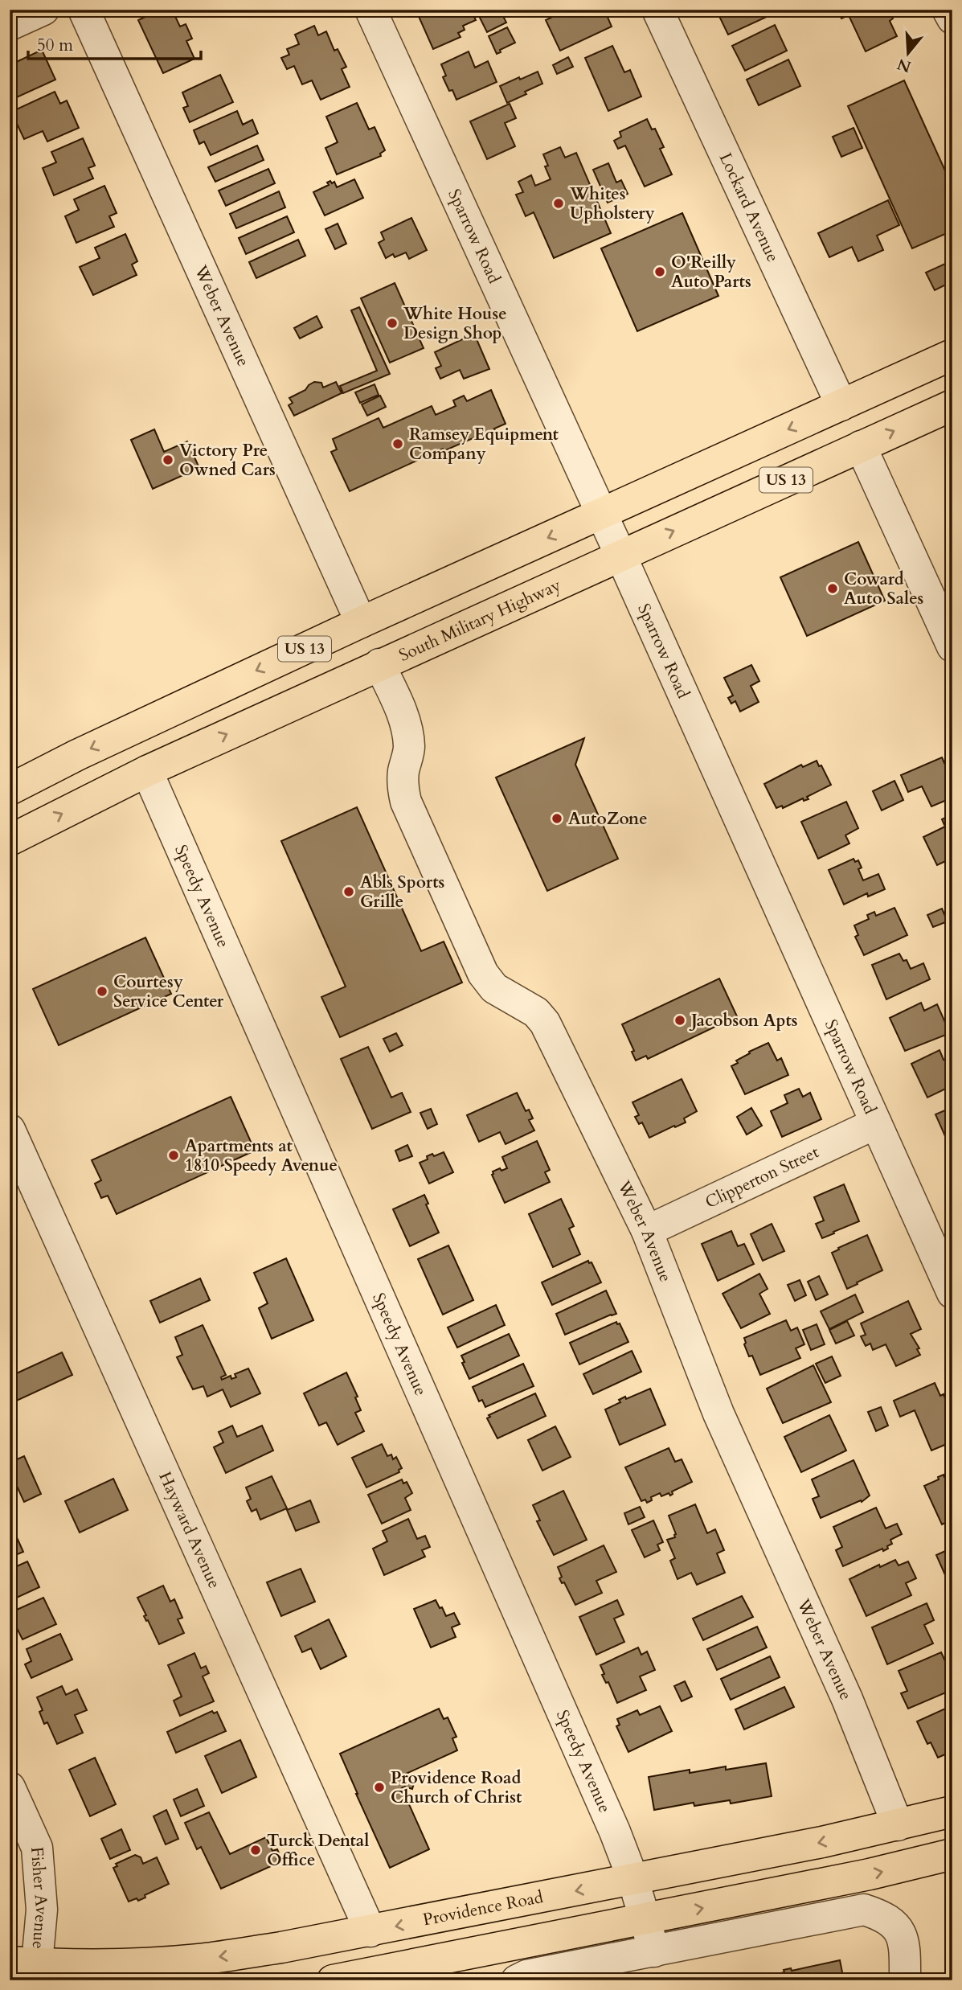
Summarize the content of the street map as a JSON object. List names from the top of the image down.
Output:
{
  "streets": {
    "main road": ["US 13", "South Military Highway", "Providence Road"],
    "street": [
      "Lockard Avenue",
      "Sparrow Road",
      "Weber Avenue",
      "Speedy Avenue",
      "Clipperton Street",
      "Hayward Avenue",
      "Fisher Avenue"
    ]
  },
  "crossings": [
    ["Lockard Avenue", "US 13"],
    ["Sparrow Road", "US 13"],
    ["Sparrow Road", "South Military Highway"],
    ["Sparrow Road", "Clipperton Street"],
    ["Weber Avenue", "US 13"],
    ["Weber Avenue", "South Military Highway"],
    ["Weber Avenue", "Clipperton Street"],
    ["Weber Avenue", "Providence Road"],
    ["South Military Highway", "Speedy Avenue"],
    ["Speedy Avenue", "Providence Road"],
    ["Hayward Avenue", "Providence Road"],
    ["Fisher Avenue", "Providence Road"]
  ],
  "places": [
    "Whites Upholstery",
    "O'Reilly Auto Parts",
    "White House Design Shop",
    "Ramsey Equipment Company",
    "Victory Pre Owned Cars",
    "Coward Auto Sales",
    "AutoZone",
    "Abls Sports Grille",
    "Courtesy Service Center",
    "Jacobson Apts",
    "Apartments at 1810 Speedy Avenue",
    "Providence Road Church of Christ",
    "Turck Dental Office"
  ],
  "scale_bar": "50 m",
  "north": "bottom"
}
